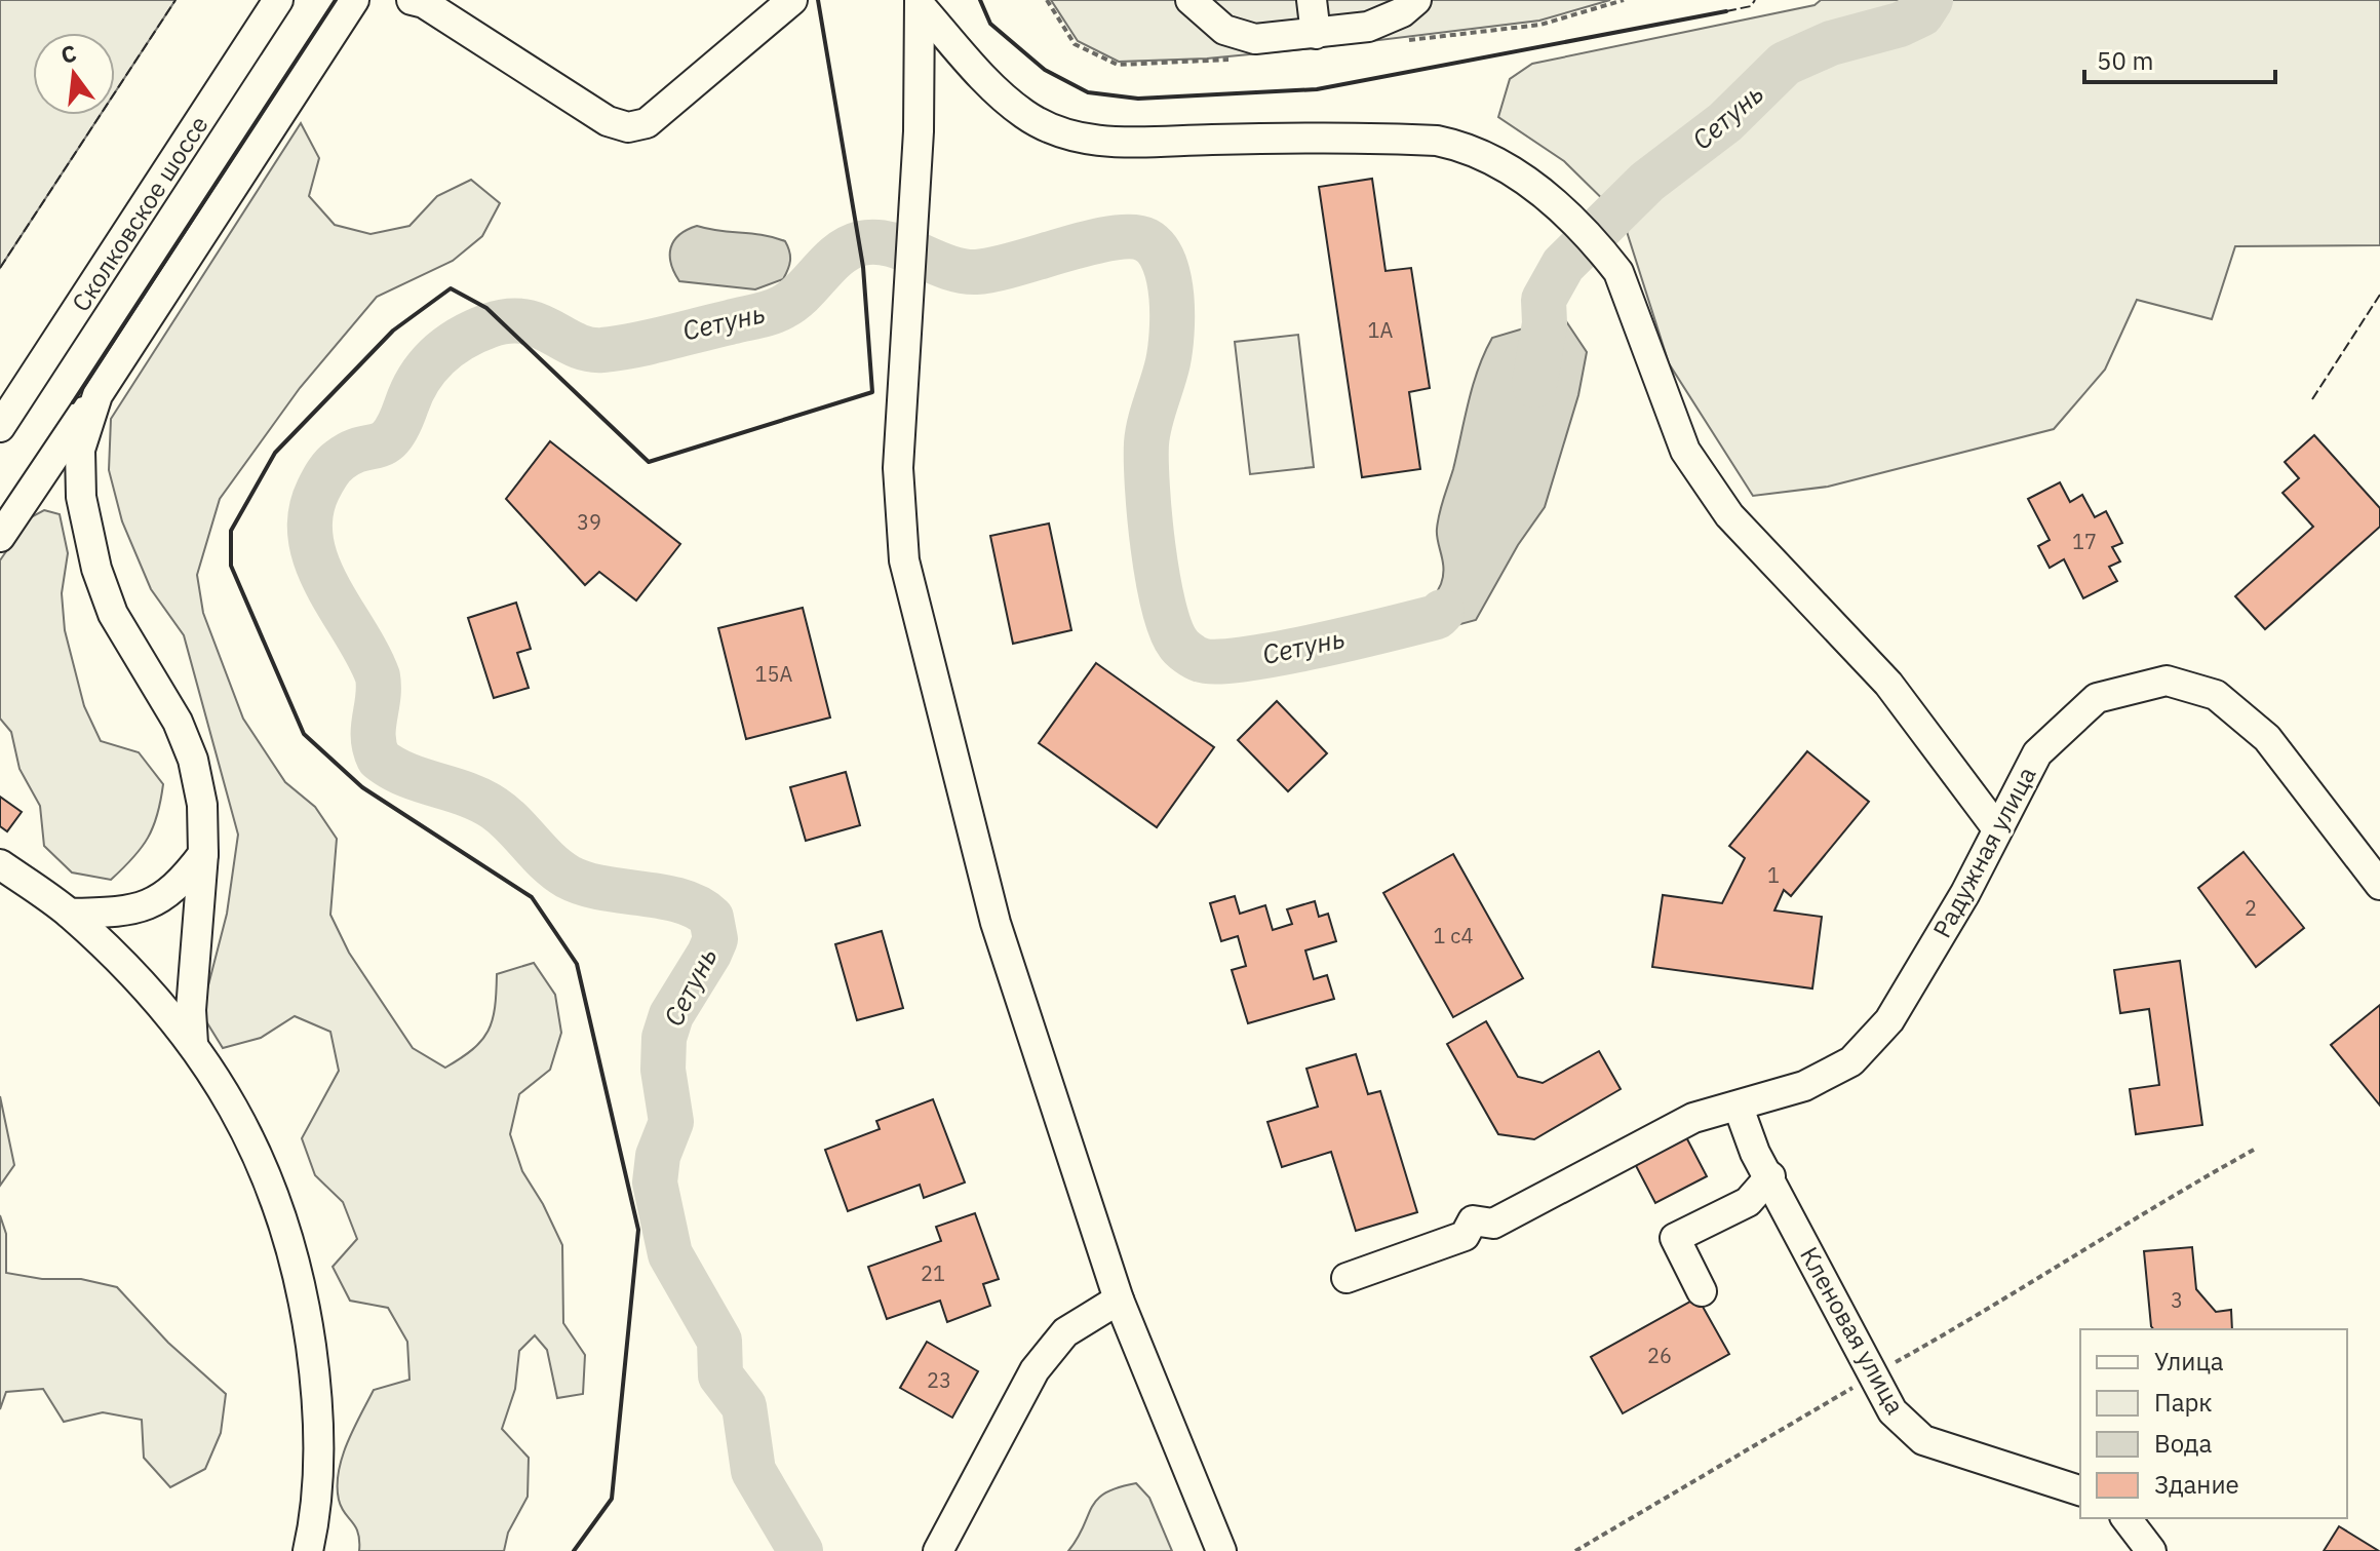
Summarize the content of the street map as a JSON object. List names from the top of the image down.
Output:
{
  "streets": {
    "street": ["Сколковское шоссе", "Радужная улица", "Кленовая улица"]
  },
  "crossings": [
    ["Радужная улица", "Кленовая улица"]
  ],
  "water": ["Сетунь"],
  "house_numbers": [
    "1А",
    "39",
    "17",
    "15А",
    "1",
    "2",
    "1 с4",
    "21",
    "3",
    "26",
    "23"
  ],
  "legend": [
    "Улица",
    "Парк",
    "Вода",
    "Здание"
  ],
  "scale_bar": "50 m",
  "north": "top"
}
